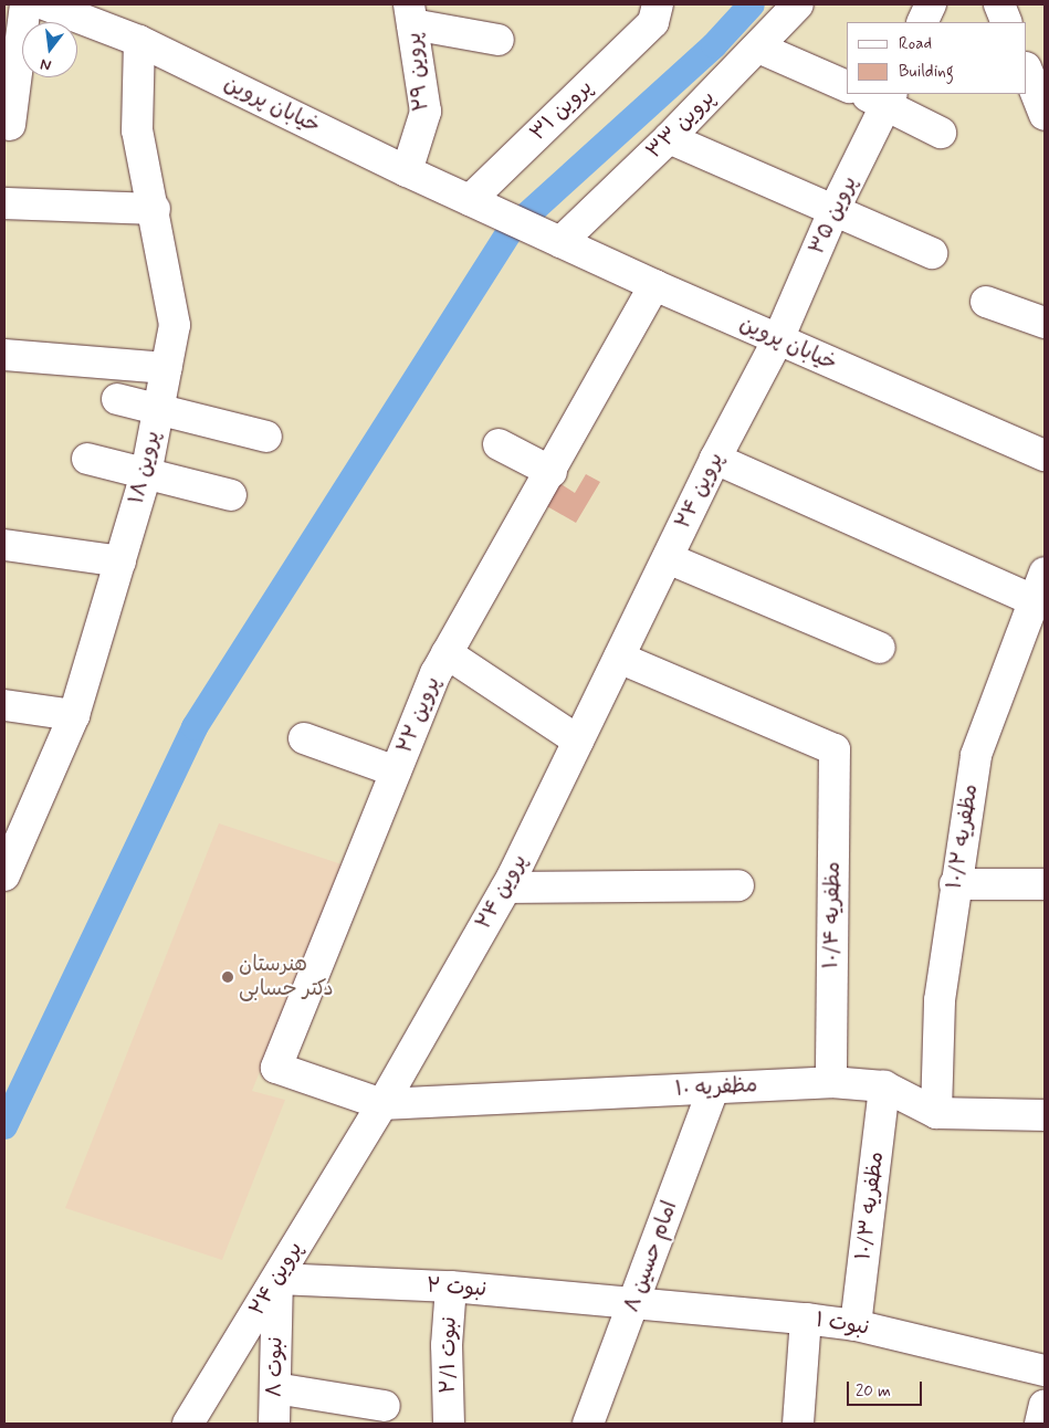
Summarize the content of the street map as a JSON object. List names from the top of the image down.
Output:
{
  "streets": {
    "street": [
      "پروین ۲۹",
      "خیابان پروین",
      "پروین ۳۱",
      "پروین ۳۳",
      "پروین ۳۵",
      "پروین ۱۸",
      "پروین ۲۴",
      "پروین ۲۲",
      "مظفریه ۱۰/۲",
      "مظفریه ۱۰/۴",
      "مظفریه ۱۰",
      "مظفریه ۱۰/۳",
      "امام حسین ۸",
      "نبوت ۲",
      "نبوت ۱",
      "نبوت ۲/۱",
      "نبوت ۸"
    ]
  },
  "crossings": [
    ["پروین ۲۹", "خیابان پروین"],
    ["خیابان پروین", "پروین ۳۱"],
    ["خیابان پروین", "پروین ۳۳"],
    ["خیابان پروین", "پروین ۳۵"],
    ["خیابان پروین", "پروین ۱۸"],
    ["خیابان پروین", "پروین ۲۴"],
    ["خیابان پروین", "پروین ۲۲"],
    ["پروین ۳۵", "پروین ۲۴"],
    ["پروین ۲۴", "پروین ۲۲"],
    ["پروین ۲۴", "مظفریه ۱۰/۴"],
    ["پروین ۲۴", "مظفریه ۱۰"],
    ["پروین ۲۴", "نبوت ۲"],
    ["پروین ۲۴", "نبوت ۸"],
    ["پروین ۲۲", "مظفریه ۱۰"],
    ["مظفریه ۱۰/۲", "مظفریه ۱۰"],
    ["مظفریه ۱۰/۴", "مظفریه ۱۰"],
    ["مظفریه ۱۰", "مظفریه ۱۰/۳"],
    ["مظفریه ۱۰", "امام حسین ۸"],
    ["مظفریه ۱۰/۳", "نبوت ۱"],
    ["امام حسین ۸", "نبوت ۲"],
    ["امام حسین ۸", "نبوت ۱"],
    ["نبوت ۲", "نبوت ۱"],
    ["نبوت ۲", "نبوت ۲/۱"],
    ["نبوت ۲", "نبوت ۸"]
  ],
  "places": ["هنرستان دکتر حسابی"],
  "legend": ["Road", "Building"],
  "scale_bar": "20 m",
  "north": "bottom"
}
